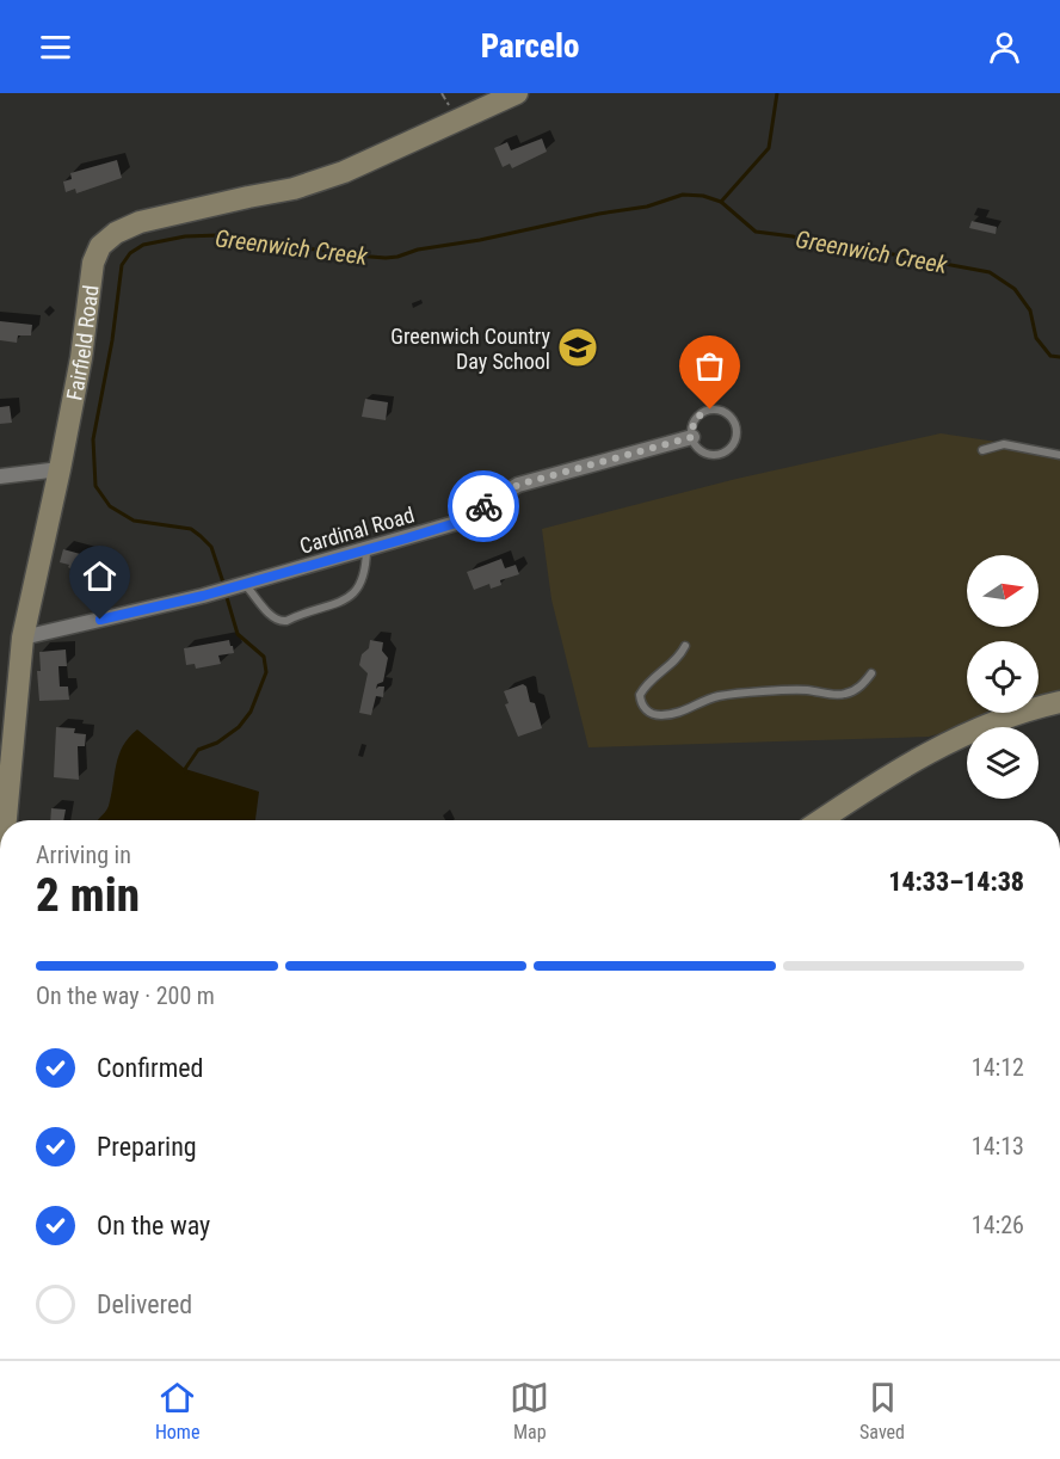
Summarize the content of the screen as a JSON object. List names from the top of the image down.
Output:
{
  "streets": {
    "street": ["Fairfield Road", "Cardinal Road"]
  },
  "crossings": [
    ["Fairfield Road", "Cardinal Road"]
  ],
  "water": ["Greenwich Creek"],
  "places": {
    "school or university": ["Greenwich Country Day School"]
  },
  "north": "right",
  "page": {
    "header": "Parcelo",
    "heading": ["2 min", "Arriving in", "14:33–14:38"],
    "bar": "On the way · 200 m",
    "list": [
      ["Confirmed", "14:12"],
      ["Preparing", "14:13"],
      ["On the way", "14:26"],
      "Delivered"
    ],
    "tabs": ["Home", "Map", "Saved"]
  }
}
